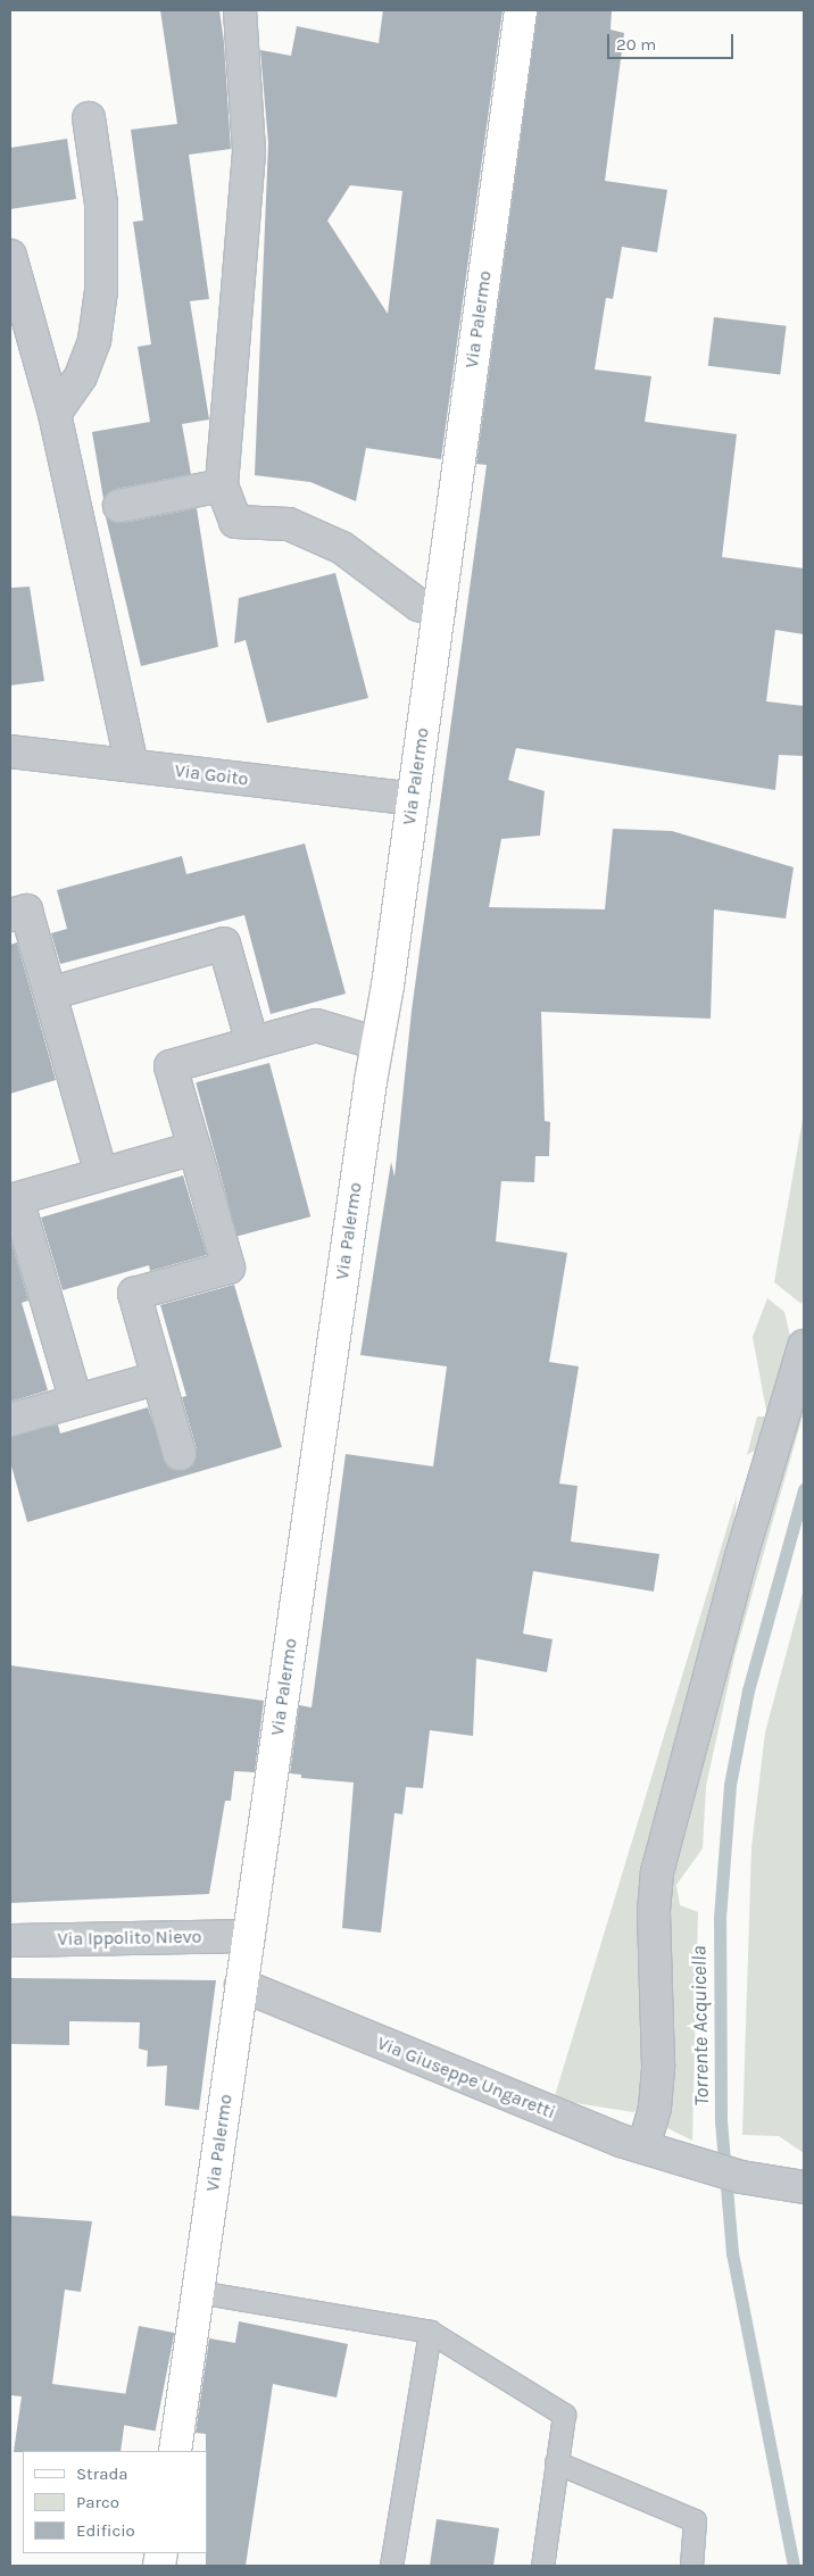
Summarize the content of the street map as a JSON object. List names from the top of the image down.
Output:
{
  "streets": {
    "main road": ["Via Palermo"],
    "street": ["Via Goito", "Via Ippolito Nievo", "Via Giuseppe Ungaretti"]
  },
  "crossings": [
    ["Via Palermo", "Via Goito"],
    ["Via Palermo", "Via Ippolito Nievo"],
    ["Via Palermo", "Via Giuseppe Ungaretti"]
  ],
  "water": ["Torrente Acquicella"],
  "legend": ["Strada", "Parco", "Edificio"],
  "scale_bar": "20 m"
}
